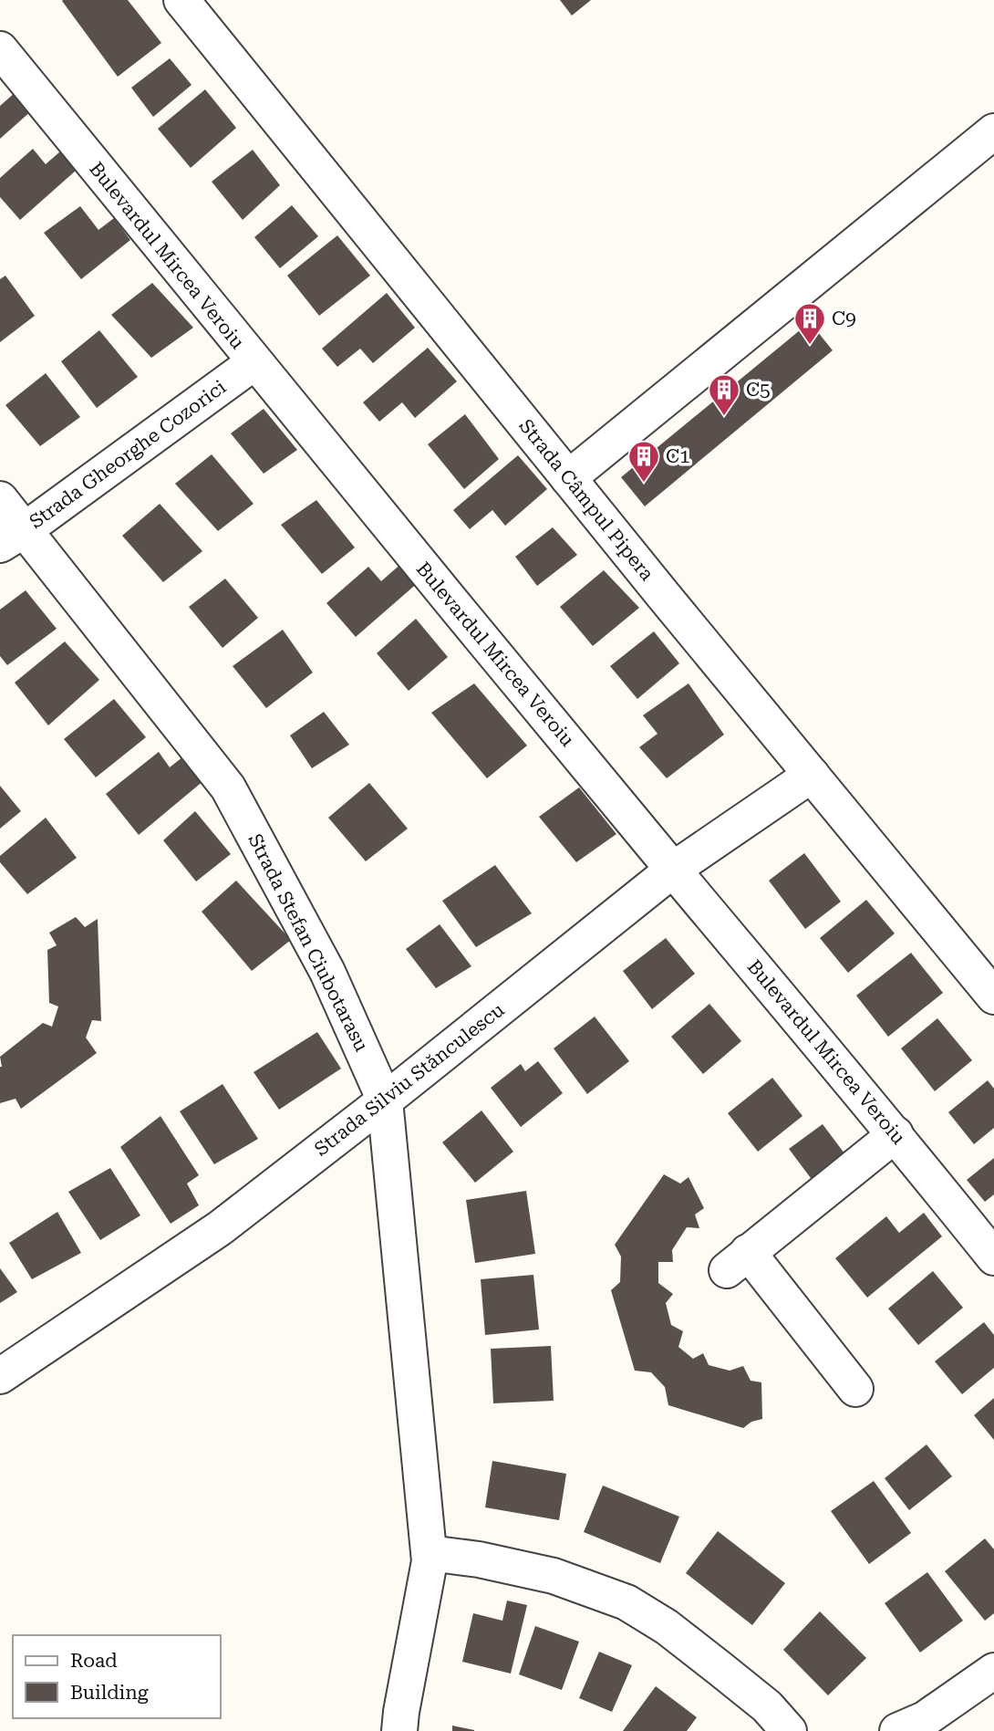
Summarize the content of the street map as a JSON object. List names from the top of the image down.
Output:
{
  "streets": {
    "street": [
      "Bulevardul Mircea Veroiu",
      "Strada Gheorghe Cozorici",
      "Strada Câmpul Pipera",
      "Strada Stefan Ciubotarasu",
      "Strada Silviu Stănculescu"
    ]
  },
  "crossings": [
    ["Bulevardul Mircea Veroiu", "Strada Gheorghe Cozorici"],
    ["Bulevardul Mircea Veroiu", "Strada Silviu Stănculescu"],
    ["Strada Gheorghe Cozorici", "Strada Stefan Ciubotarasu"],
    ["Strada Câmpul Pipera", "Strada Silviu Stănculescu"],
    ["Strada Stefan Ciubotarasu", "Strada Silviu Stănculescu"]
  ],
  "places": {
    "building": ["C9", "C5", "C1"]
  },
  "legend": ["Road", "Building"]
}
